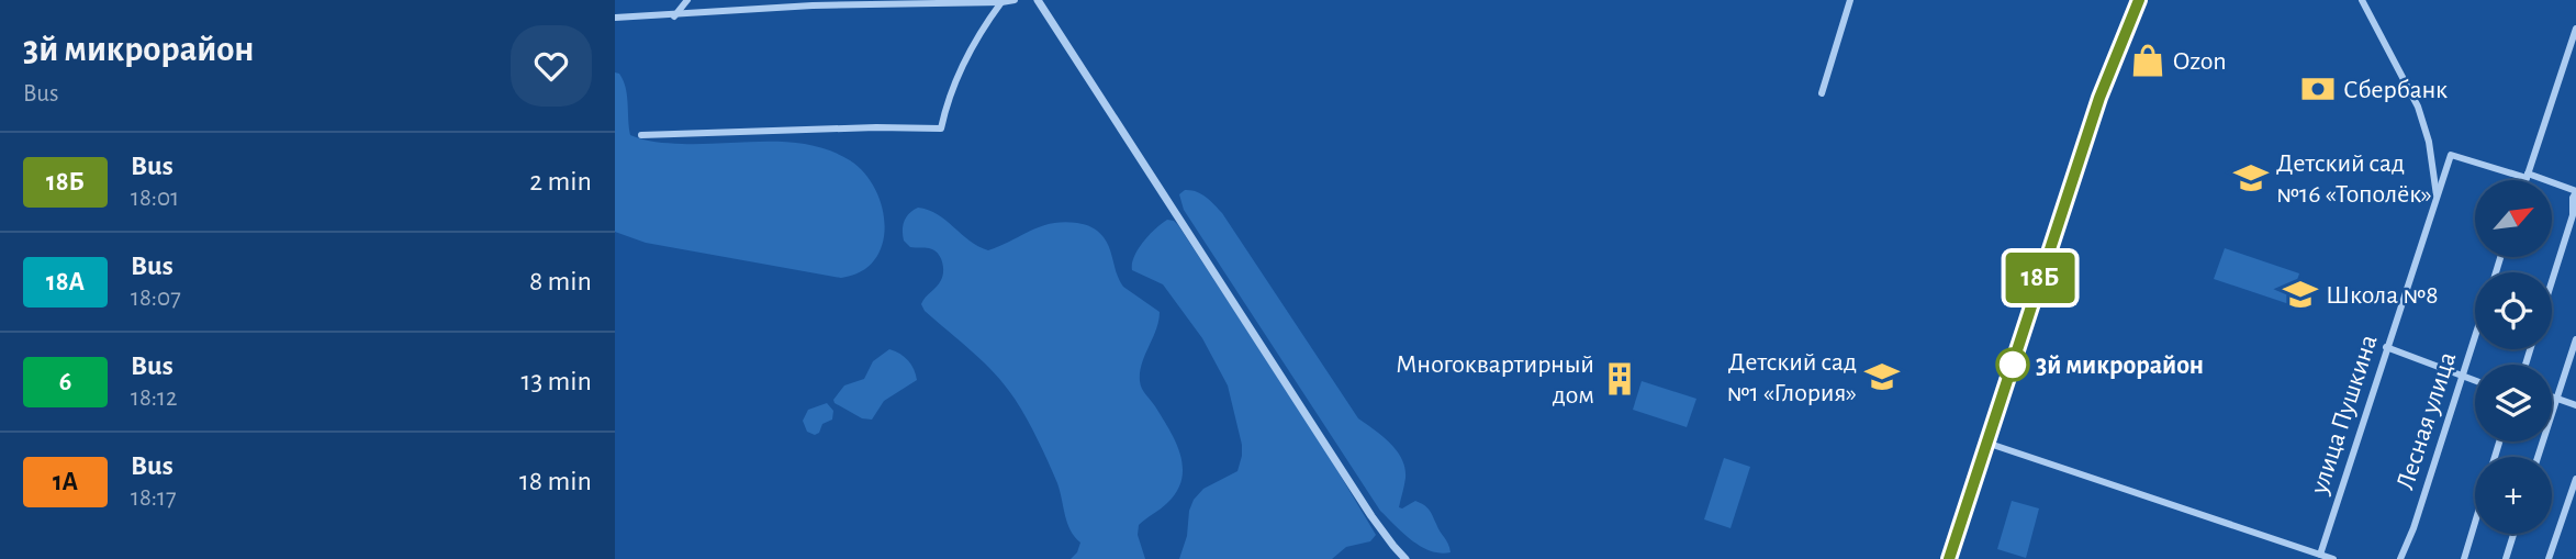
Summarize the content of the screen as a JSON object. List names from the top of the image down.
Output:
{
  "streets": {
    "street": ["улица Пушкина", "Лесная улица"]
  },
  "places": {
    "shop": ["Ozon"],
    "bank": ["Сбербанк"],
    "school or university": ["Детский сад №16 «Тополёк»", "Школа №8", "Детский сад №1 «Глория»"],
    "other": ["3й микрорайон"],
    "building": ["Многоквартирный дом"]
  },
  "lines": ["bus line 18Б"],
  "north": "top right",
  "page": {
    "heading": ["3й микрорайон", "Bus"],
    "on_map": "18Б",
    "list": [
      {
        "mark": "18Б",
        "name": "Bus",
        "note": "18:01",
        "value": "2 min"
      },
      {
        "mark": "18А",
        "name": "Bus",
        "note": "18:07",
        "value": "8 min"
      },
      {
        "mark": "6",
        "name": "Bus",
        "note": "18:12",
        "value": "13 min"
      },
      {
        "mark": "1А",
        "name": "Bus",
        "note": "18:17",
        "value": "18 min"
      }
    ],
    "map_buttons": "+"
  }
}
